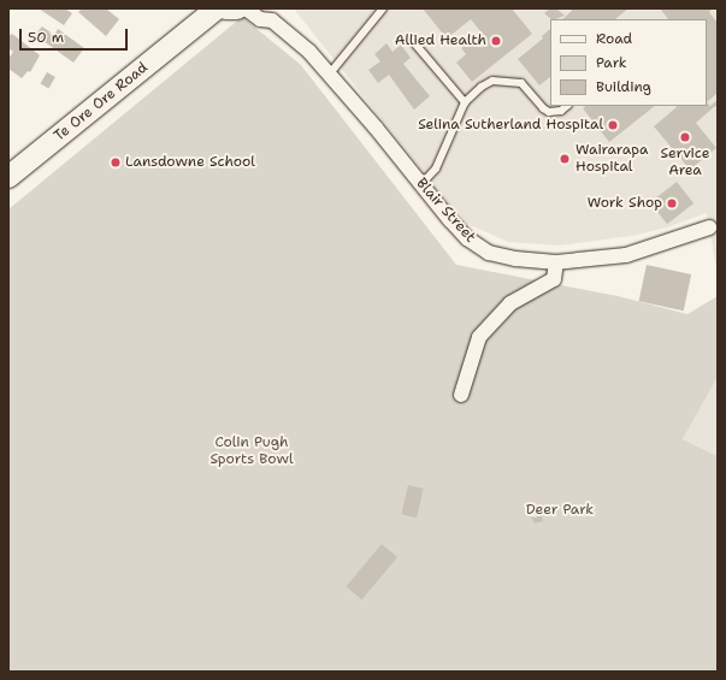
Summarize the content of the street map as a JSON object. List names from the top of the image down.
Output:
{
  "streets": {
    "main road": ["Te Ore Ore Road"],
    "street": ["Blair Street"]
  },
  "parks": ["Colin Pugh Sports Bowl", "Deer Park"],
  "places": [
    "Allied Health",
    "Selina Sutherland Hospital",
    "Service Area",
    "Wairarapa Hospital",
    "Lansdowne School",
    "Work Shop"
  ],
  "legend": ["Road", "Park", "Building"],
  "scale_bar": "50 m"
}
